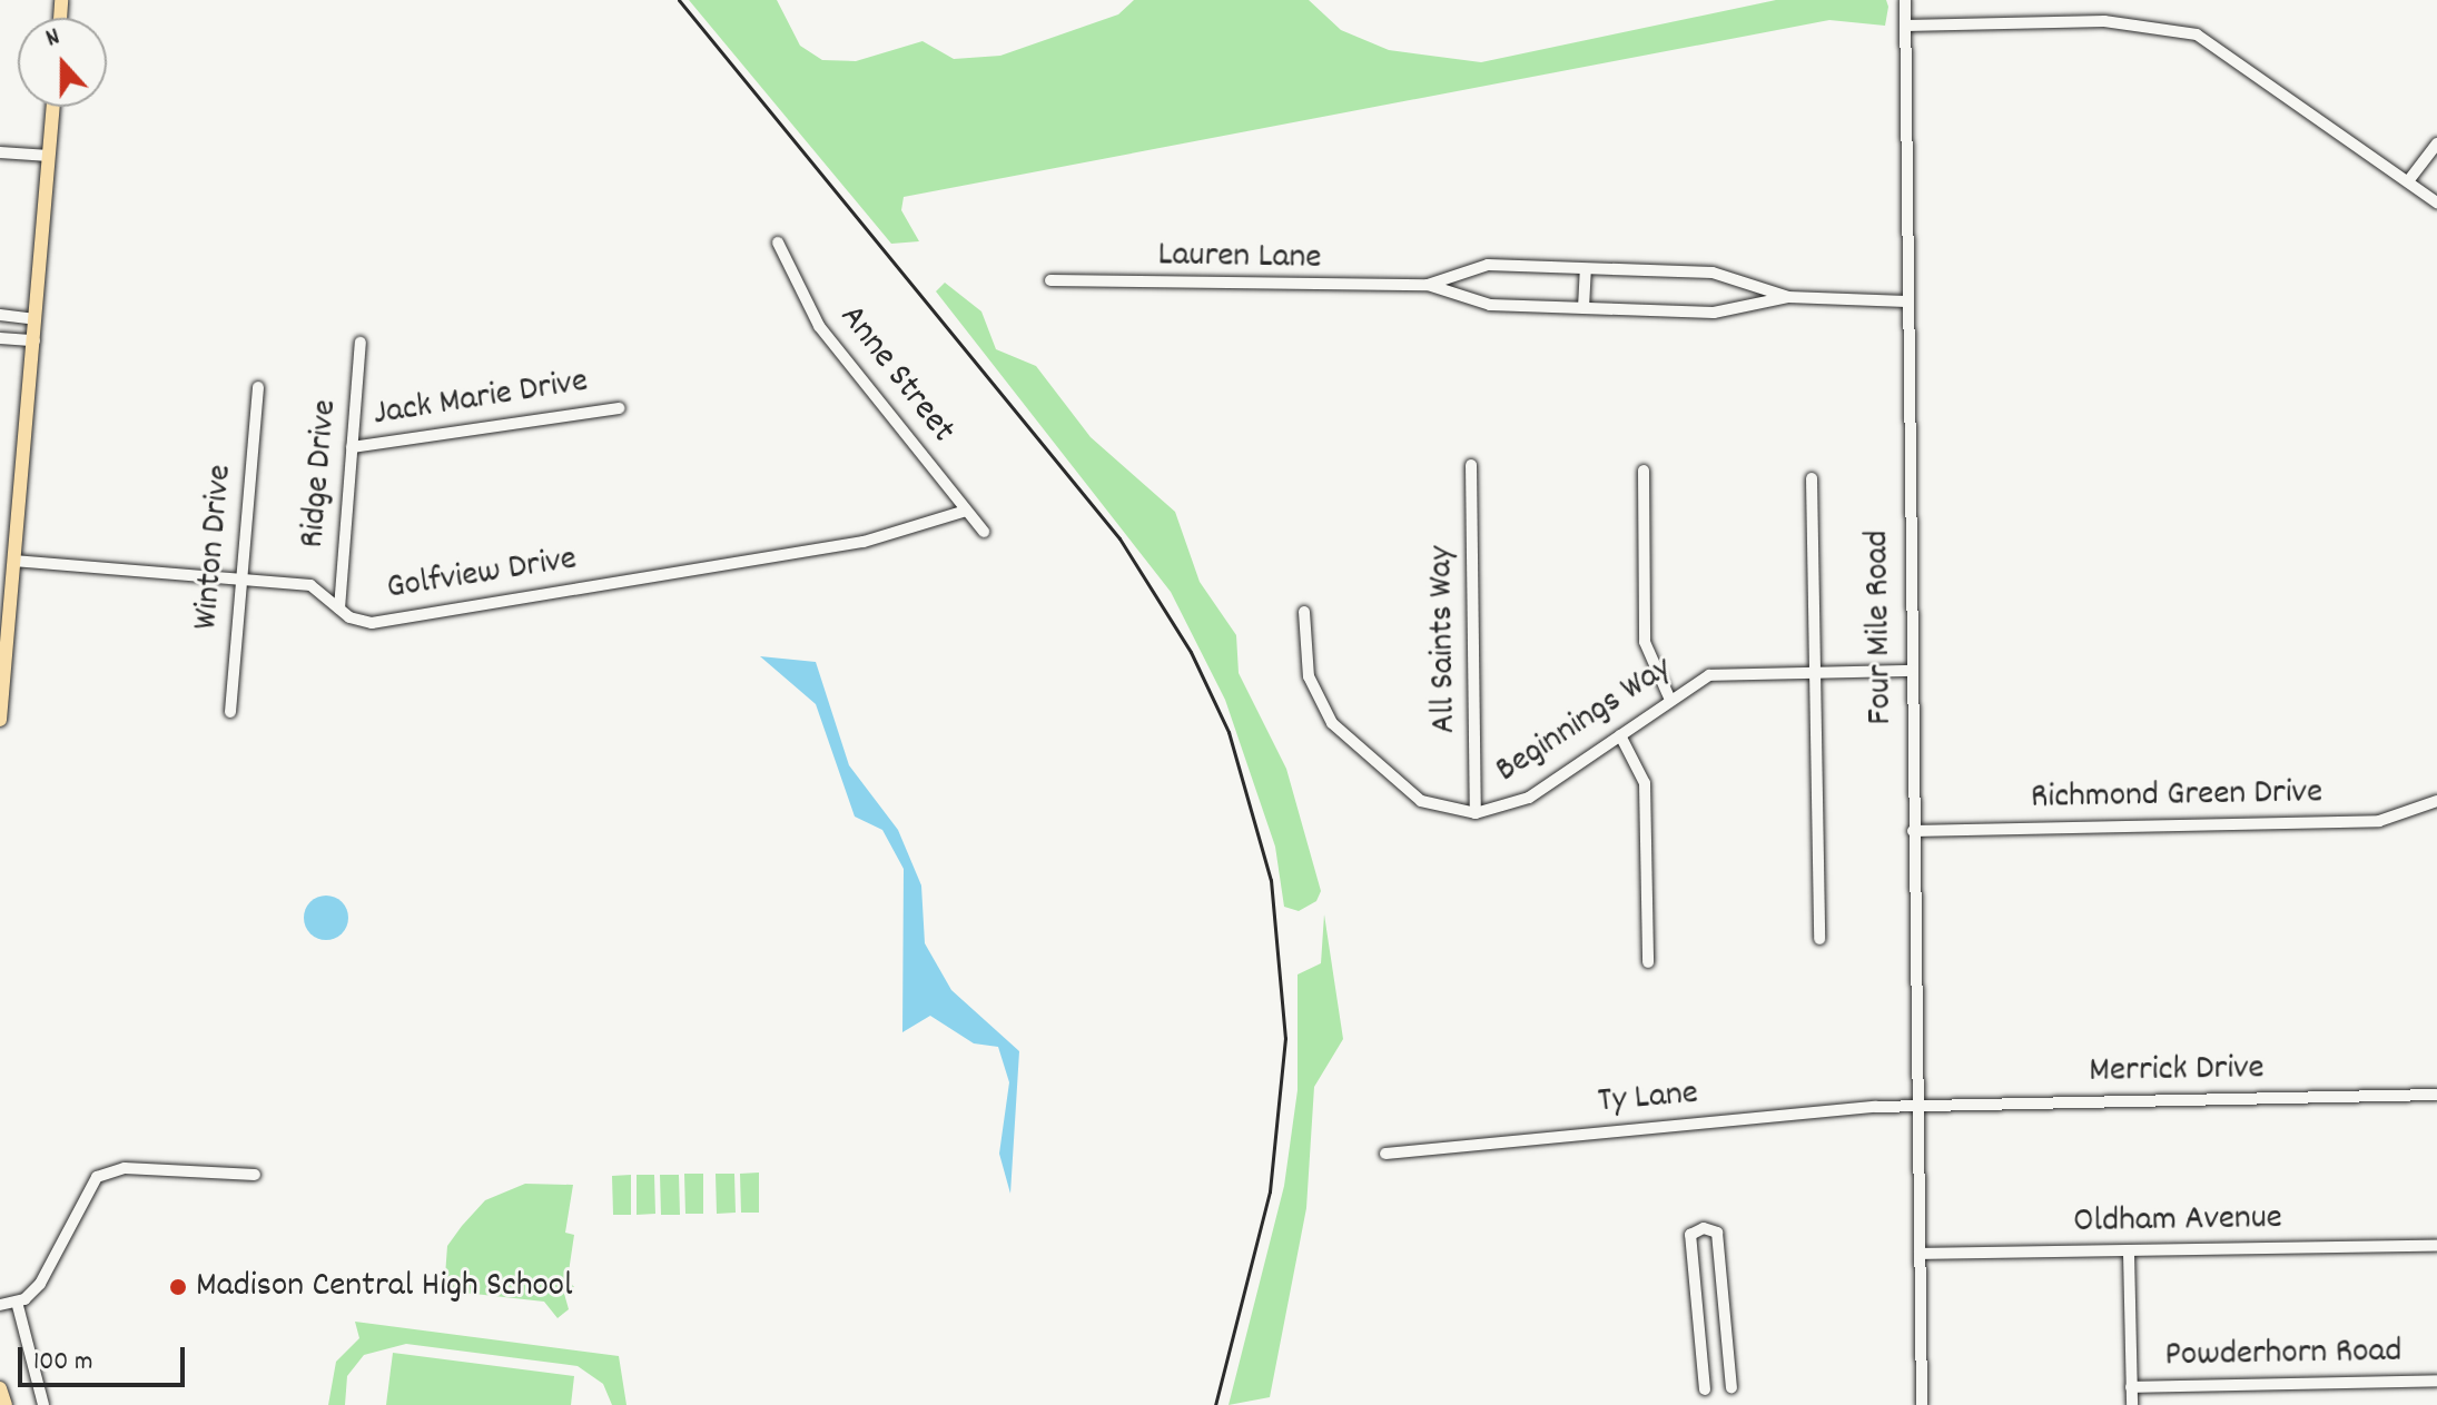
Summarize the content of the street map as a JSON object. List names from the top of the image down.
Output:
{
  "streets": {
    "street": [
      "Lauren Lane",
      "Anne Street",
      "Jack Marie Drive",
      "Ridge Drive",
      "Winton Drive",
      "Golfview Drive",
      "Four Mile Road",
      "All Saints Way",
      "Beginnings Way",
      "Richmond Green Drive",
      "Merrick Drive",
      "Ty Lane",
      "Oldham Avenue",
      "Powderhorn Road"
    ]
  },
  "crossings": [
    ["Lauren Lane", "Four Mile Road"],
    ["Anne Street", "Golfview Drive"],
    ["Jack Marie Drive", "Ridge Drive"],
    ["Ridge Drive", "Golfview Drive"],
    ["Winton Drive", "Golfview Drive"],
    ["Four Mile Road", "Beginnings Way"],
    ["Four Mile Road", "Richmond Green Drive"],
    ["Four Mile Road", "Merrick Drive"],
    ["Four Mile Road", "Ty Lane"],
    ["Four Mile Road", "Oldham Avenue"],
    ["All Saints Way", "Beginnings Way"],
    ["Merrick Drive", "Ty Lane"]
  ],
  "places": ["Madison Central High School"],
  "scale_bar": "100 m",
  "north": "top"
}
